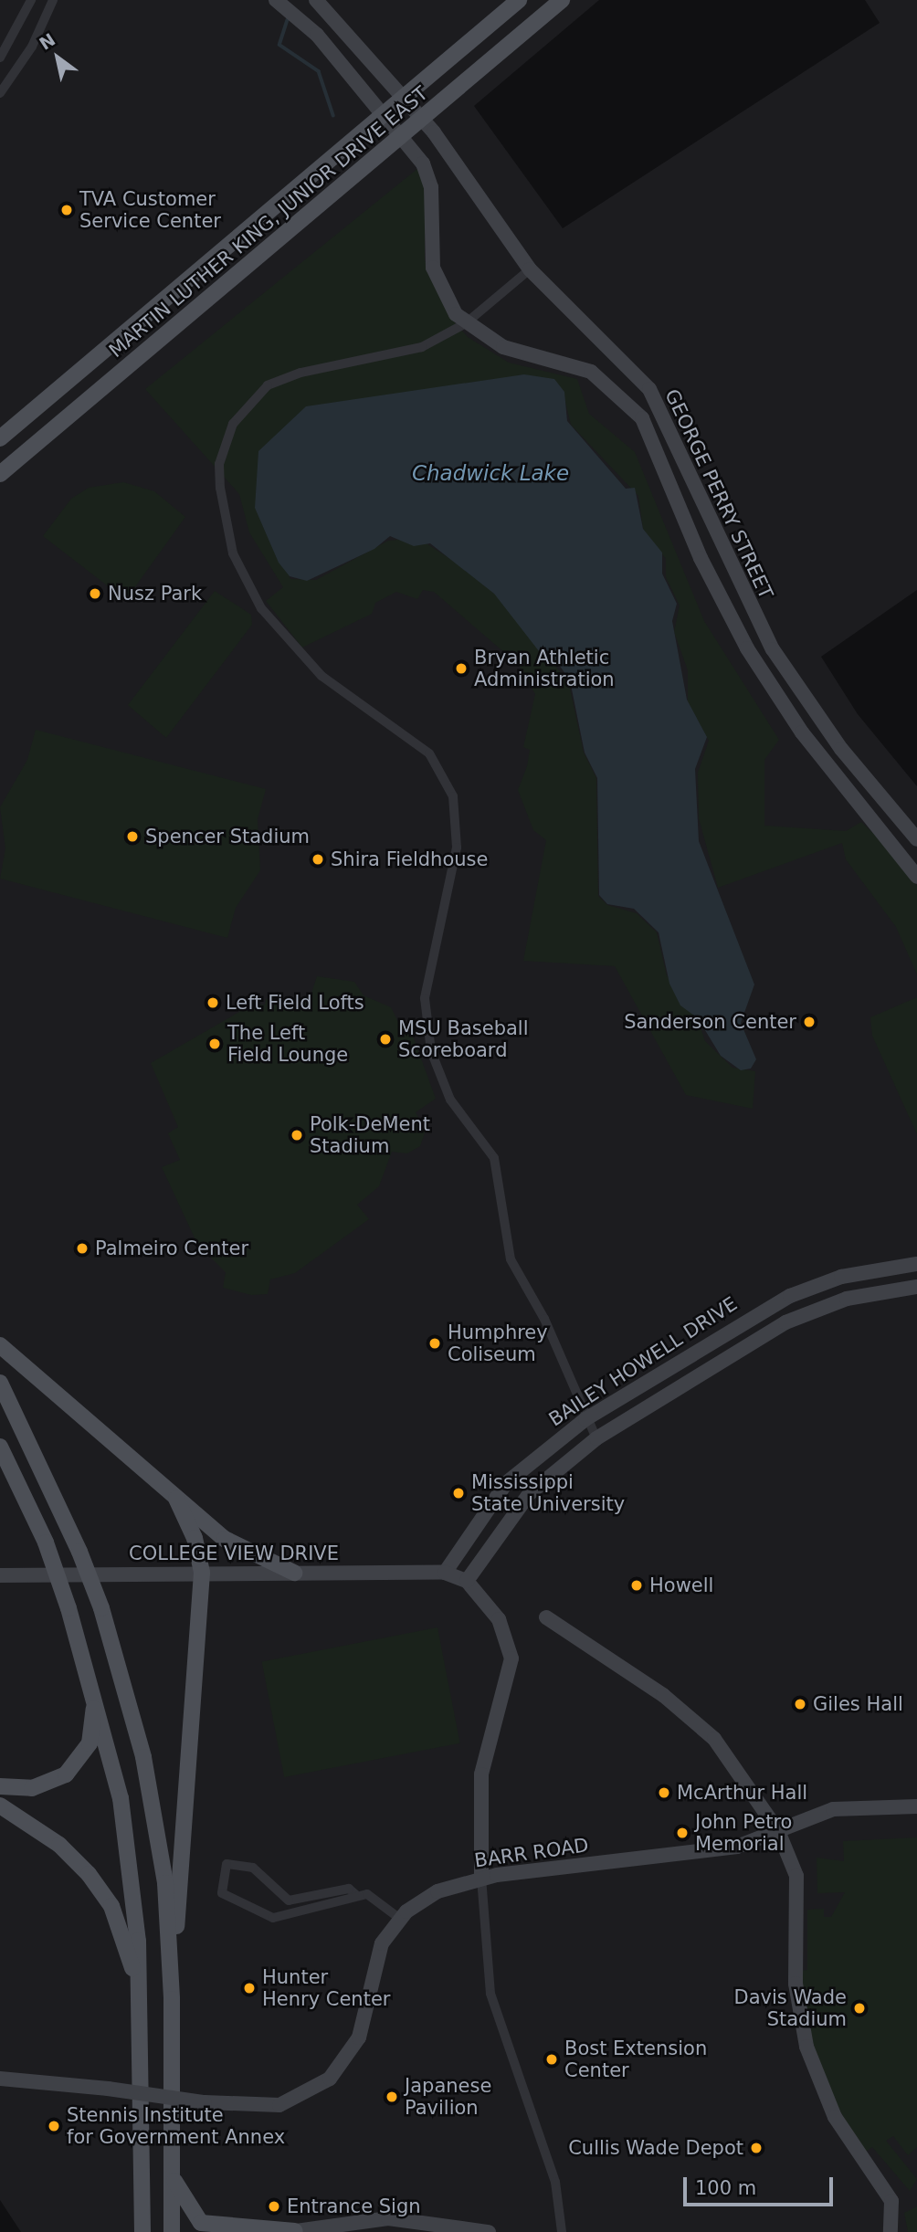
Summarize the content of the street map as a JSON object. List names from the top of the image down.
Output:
{
  "streets": {
    "main road": ["MARTIN LUTHER KING, JUNIOR DRIVE EAST"],
    "street": [
      "GEORGE PERRY STREET",
      "BAILEY HOWELL DRIVE",
      "COLLEGE VIEW DRIVE",
      "BARR ROAD"
    ]
  },
  "crossings": [
    ["MARTIN LUTHER KING, JUNIOR DRIVE EAST", "GEORGE PERRY STREET"],
    ["BAILEY HOWELL DRIVE", "COLLEGE VIEW DRIVE"]
  ],
  "water": ["Chadwick Lake"],
  "places": [
    "TVA Customer Service Center",
    "Nusz Park",
    "Bryan Athletic Administration",
    "Spencer Stadium",
    "Shira Fieldhouse",
    "Left Field Lofts",
    "Sanderson Center",
    "MSU Baseball Scoreboard",
    "The Left Field Lounge",
    "Polk-DeMent Stadium",
    "Palmeiro Center",
    "Humphrey Coliseum",
    "Mississippi State University",
    "Howell",
    "Giles Hall",
    "McArthur Hall",
    "John Petro Memorial",
    "Hunter Henry Center",
    "Davis Wade Stadium",
    "Bost Extension Center",
    "Japanese Pavilion",
    "Stennis Institute for Government Annex",
    "Cullis Wade Depot",
    "Entrance Sign"
  ],
  "scale_bar": "100 m",
  "north": "top left"
}
